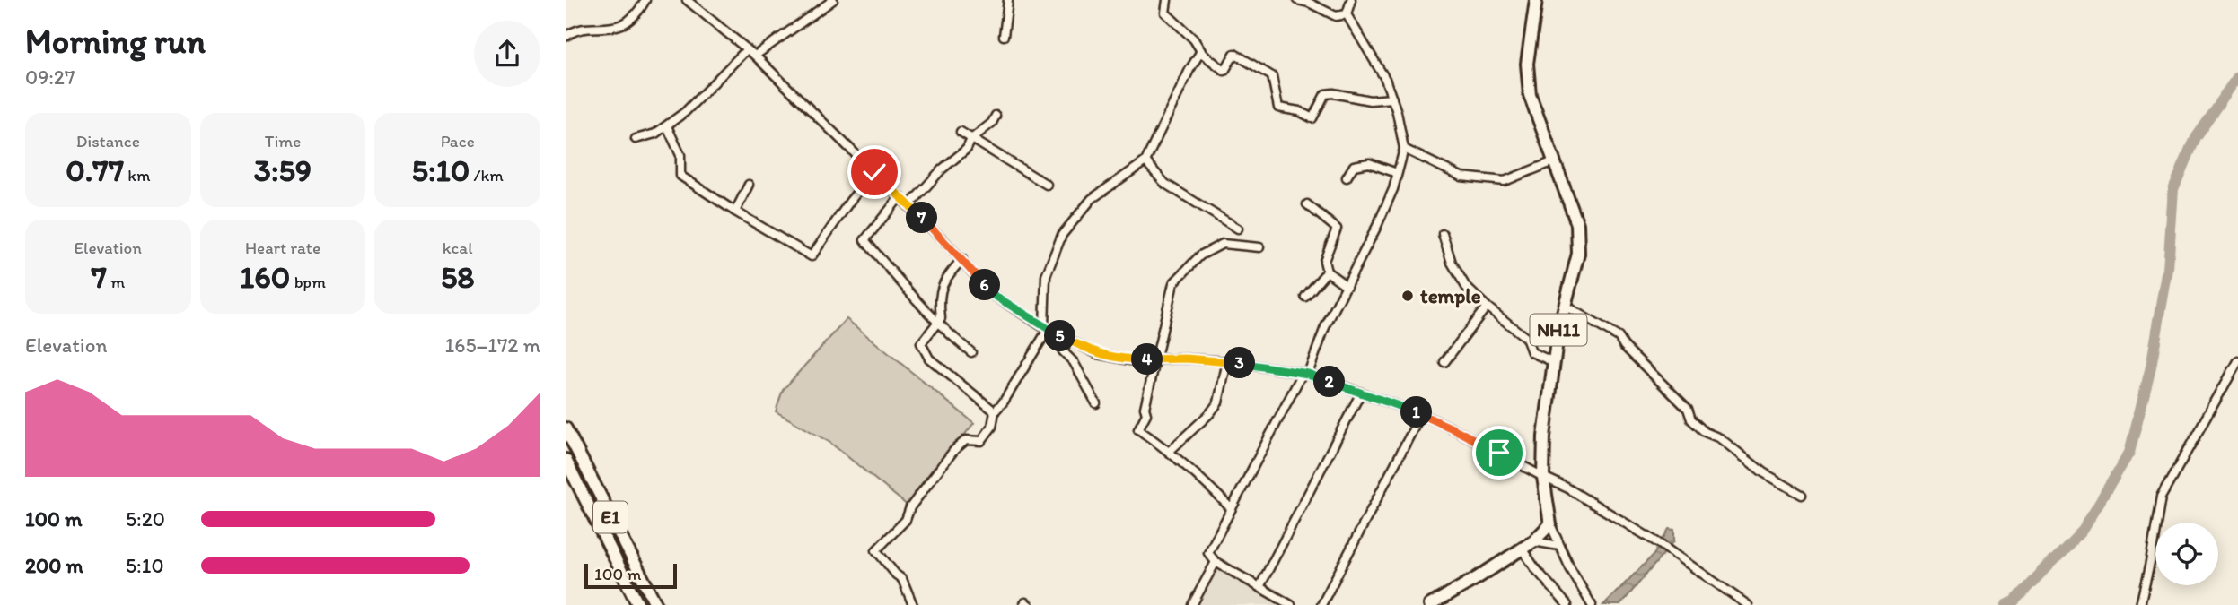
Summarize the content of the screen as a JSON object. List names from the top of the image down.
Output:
{
  "streets": {
    "highway": ["NH11", "E1"]
  },
  "places": ["temple"],
  "scale_bar": "100 m",
  "page": {
    "heading": ["Morning run", "09:27"],
    "stats": [
      ["Distance", "0.77 km"],
      ["Time", "3:59"],
      ["Pace", "5:10 /km"],
      ["Elevation", "7 m"],
      ["Heart rate", "160 bpm"],
      ["kcal", "58"]
    ],
    "pins": [
      "7",
      "6",
      "5",
      "4",
      "3",
      "2",
      "1"
    ],
    "chart": ["Elevation", "165–172 m"],
    "list": [
      {
        "name": "100 m",
        "note": "5:20"
      },
      {
        "name": "200 m",
        "note": "5:10"
      }
    ],
    "scale": "100 m"
  }
}
